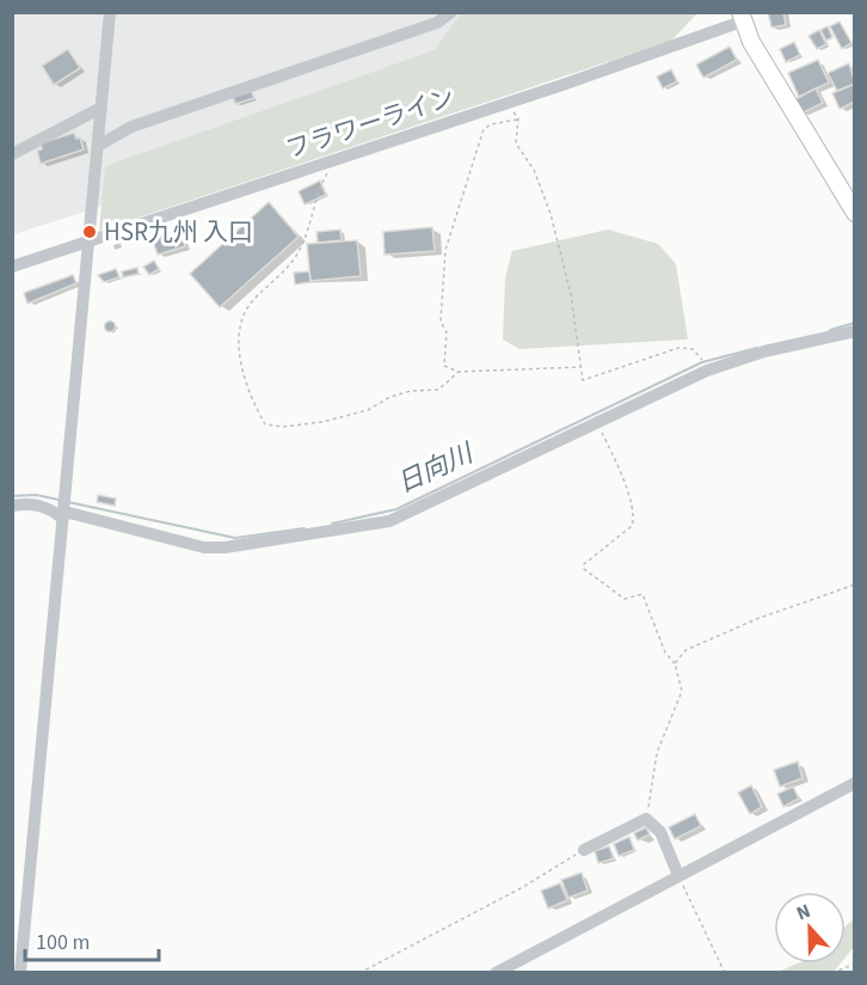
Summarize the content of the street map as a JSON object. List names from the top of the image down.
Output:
{
  "streets": {
    "street": ["フラワーライン"]
  },
  "water": ["日向川"],
  "places": ["HSR九州 入口"],
  "scale_bar": "100 m",
  "north": "top"
}
